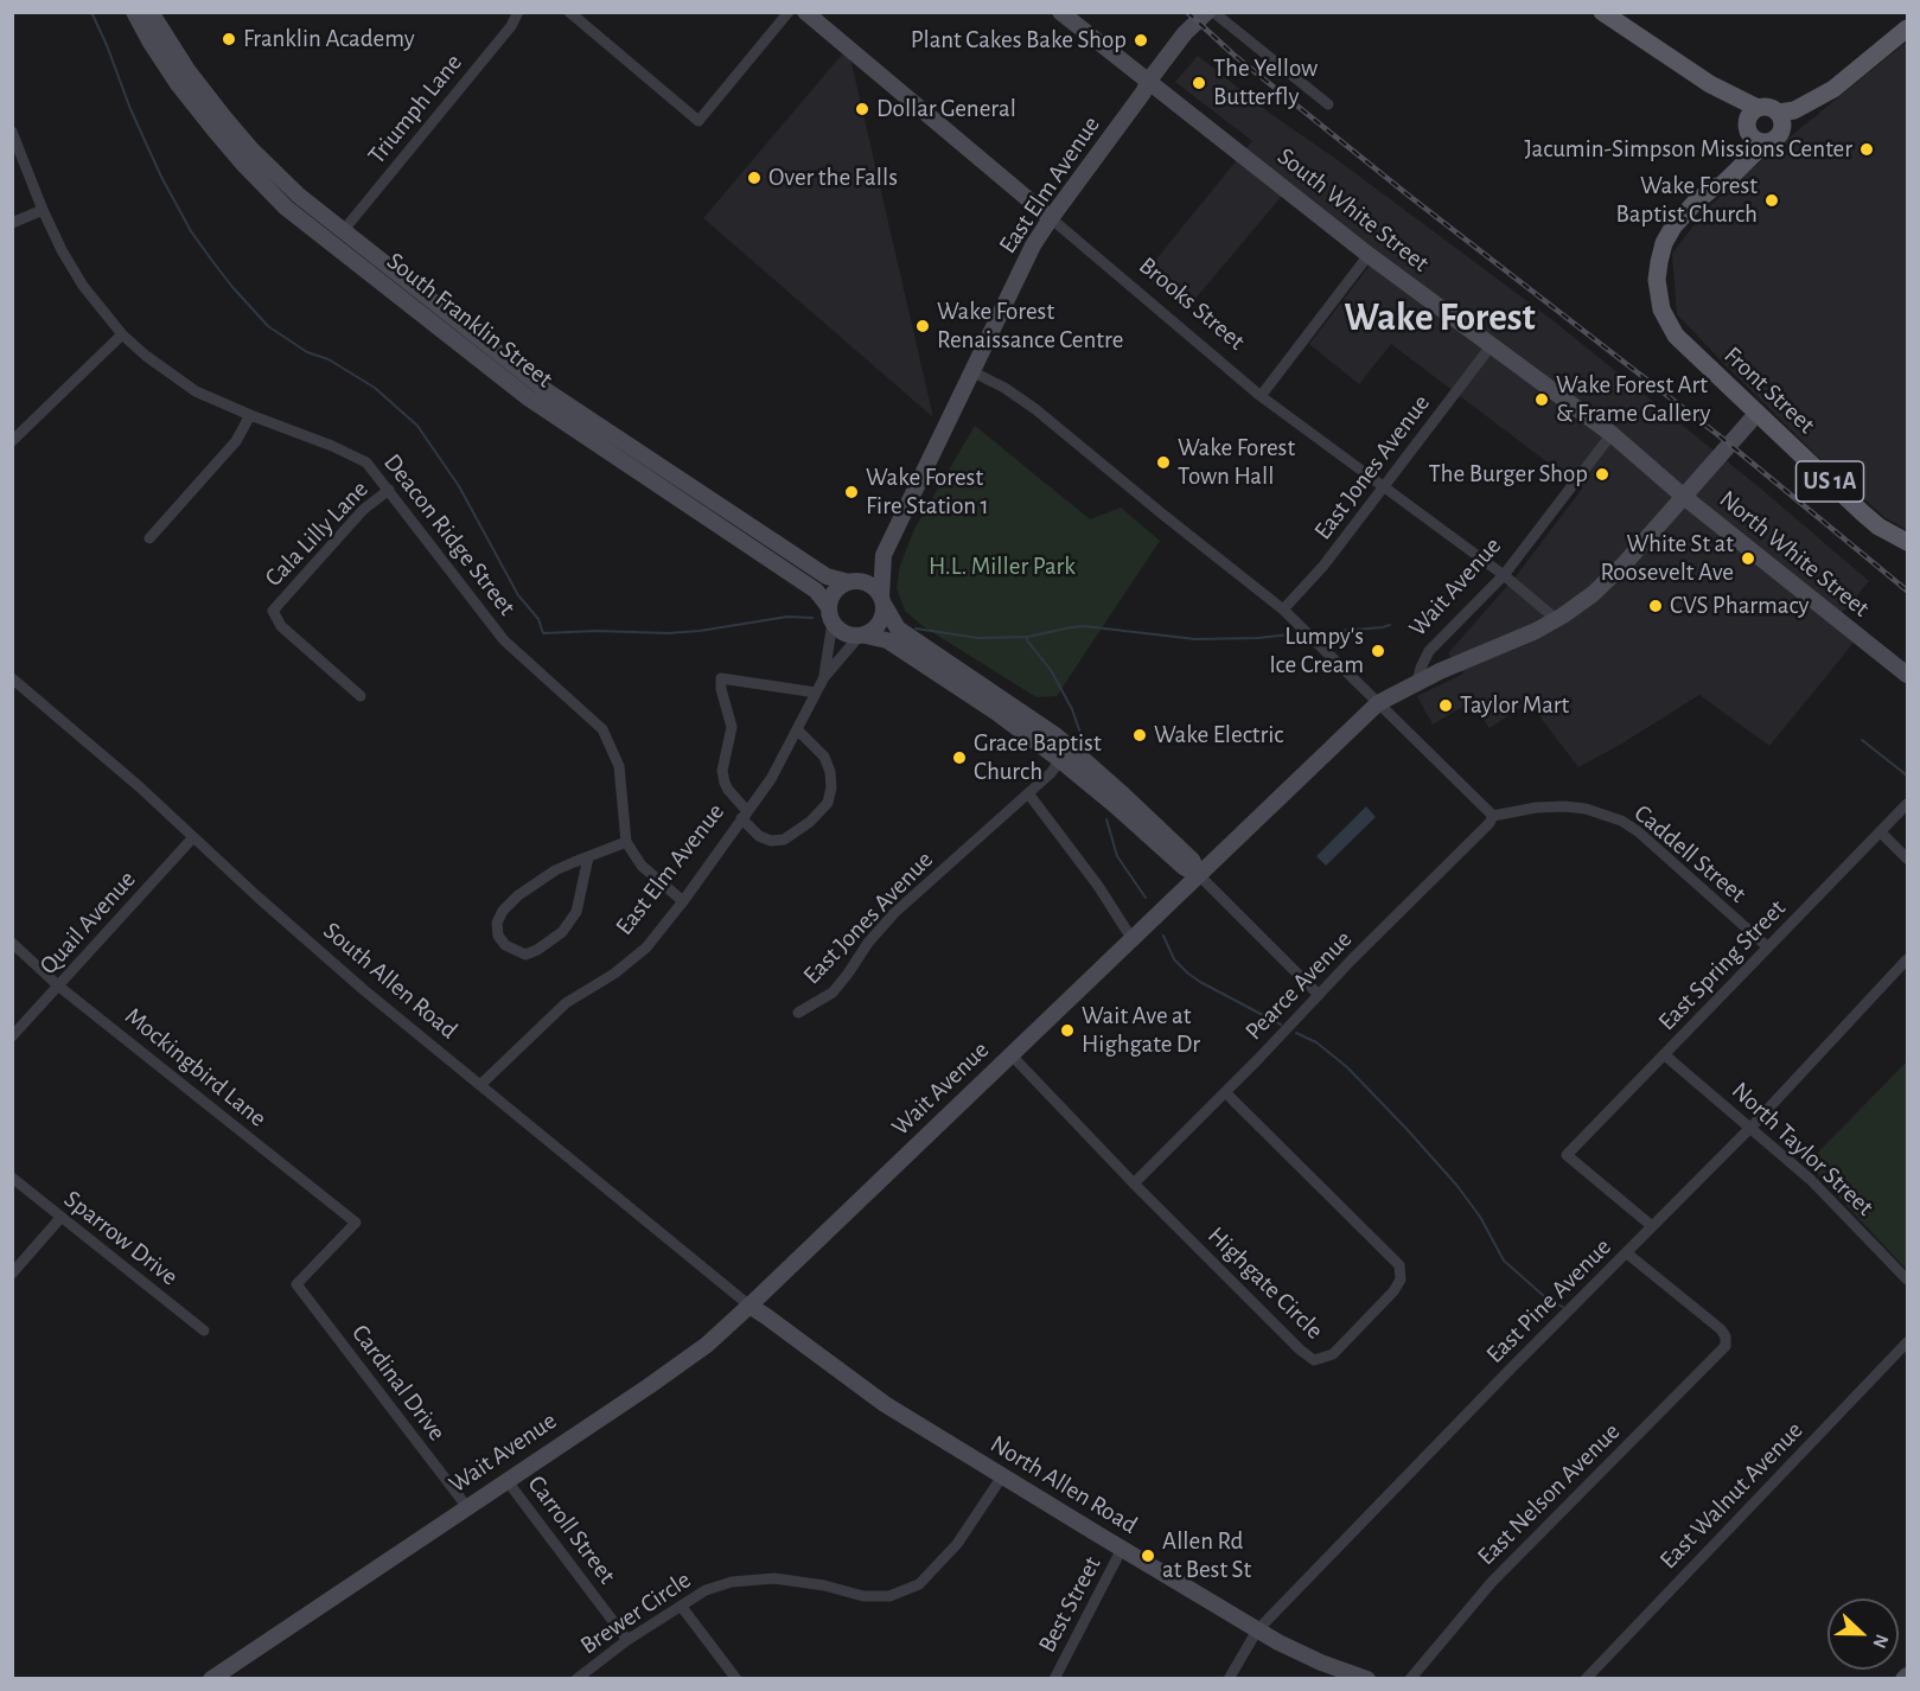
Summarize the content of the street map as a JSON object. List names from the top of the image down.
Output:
{
  "streets": {
    "main road": ["Front Street", "US 1A"],
    "street": [
      "Triumph Lane",
      "East Elm Avenue",
      "South White Street",
      "Brooks Street",
      "South Franklin Street",
      "East Jones Avenue",
      "Cala Lilly Lane",
      "Deacon Ridge Street",
      "North White Street",
      "Wait Avenue",
      "Caddell Street",
      "Quail Avenue",
      "East Spring Street",
      "South Allen Road",
      "Pearce Avenue",
      "Mockingbird Lane",
      "North Taylor Street",
      "Sparrow Drive",
      "Highgate Circle",
      "East Pine Avenue",
      "Cardinal Drive",
      "North Allen Road",
      "East Nelson Avenue",
      "East Walnut Avenue",
      "Carroll Street",
      "Best Street",
      "Brewer Circle"
    ]
  },
  "crossings": [
    ["Triumph Lane", "South Franklin Street"],
    ["East Elm Avenue", "South White Street"],
    ["East Elm Avenue", "Brooks Street"],
    ["East Elm Avenue", "South Franklin Street"],
    ["East Elm Avenue", "South Allen Road"],
    ["South White Street", "East Jones Avenue"],
    ["South White Street", "North White Street"],
    ["South White Street", "Wait Avenue"],
    ["Brooks Street", "East Jones Avenue"],
    ["Brooks Street", "Wait Avenue"],
    ["Front Street", "US 1A"],
    ["Cala Lilly Lane", "Deacon Ridge Street"],
    ["Wait Avenue", "South Allen Road"],
    ["Wait Avenue", "Highgate Circle"],
    ["Wait Avenue", "Cardinal Drive"],
    ["Wait Avenue", "North Allen Road"],
    ["Wait Avenue", "Carroll Street"],
    ["Caddell Street", "East Spring Street"],
    ["Caddell Street", "Pearce Avenue"],
    ["Quail Avenue", "South Allen Road"],
    ["Quail Avenue", "Mockingbird Lane"],
    ["East Spring Street", "North Taylor Street"],
    ["East Spring Street", "East Pine Avenue"],
    ["South Allen Road", "North Allen Road"],
    ["Pearce Avenue", "Highgate Circle"],
    ["Mockingbird Lane", "Cardinal Drive"],
    ["North Taylor Street", "East Pine Avenue"],
    ["East Pine Avenue", "North Allen Road"],
    ["East Pine Avenue", "East Nelson Avenue"],
    ["North Allen Road", "Best Street"],
    ["North Allen Road", "Brewer Circle"],
    ["Carroll Street", "Brewer Circle"]
  ],
  "districts": ["Wake Forest"],
  "parks": ["H.L. Miller Park"],
  "places": [
    "Franklin Academy",
    "Plant Cakes Bake Shop",
    "The Yellow Butterfly",
    "Dollar General",
    "Jacumin-Simpson Missions Center",
    "Over the Falls",
    "Wake Forest Baptist Church",
    "Wake Forest Renaissance Centre",
    "Wake Forest Art & Frame Gallery",
    "Wake Forest Town Hall",
    "The Burger Shop",
    "Wake Forest Fire Station 1",
    "White St at Roosevelt Ave",
    "CVS Pharmacy",
    "Lumpy's Ice Cream",
    "Taylor Mart",
    "Wake Electric",
    "Grace Baptist Church",
    "Wait Ave at Highgate Dr",
    "Allen Rd at Best St"
  ],
  "north": "right"
}
